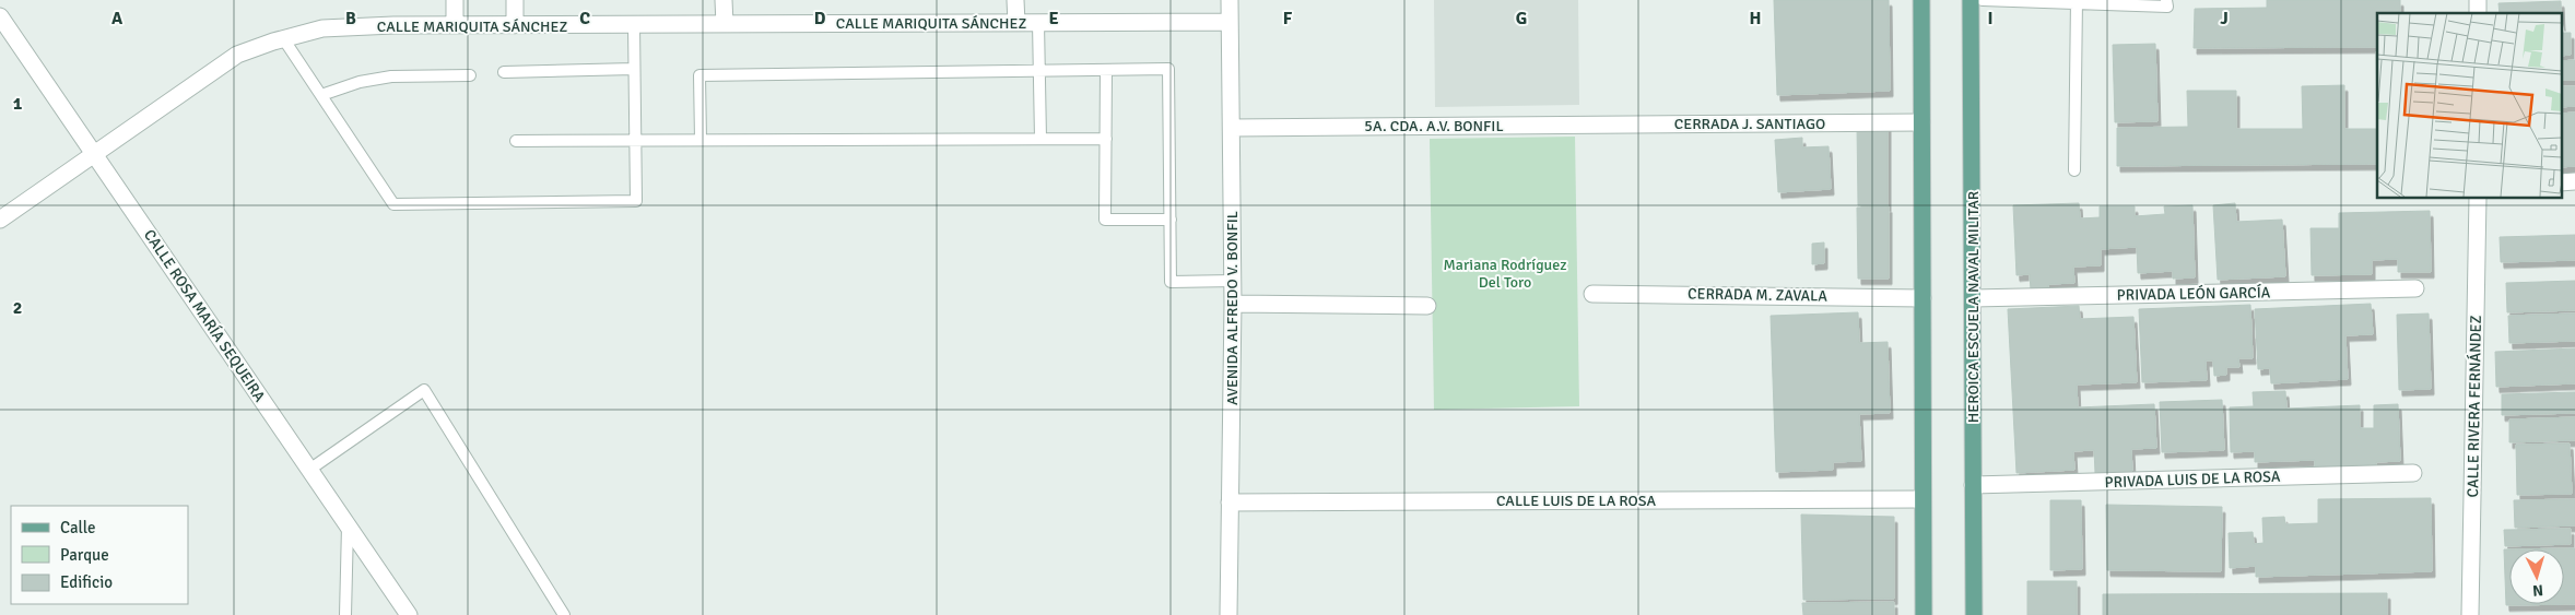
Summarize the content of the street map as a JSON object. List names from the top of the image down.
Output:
{
  "streets": {
    "main road": ["HEROICA ESCUELA NAVAL MILITAR"],
    "street": [
      "CALLE MARIQUITA SÁNCHEZ",
      "CERRADA J. SANTIAGO",
      "5A. CDA. A.V. BONFIL",
      "PRIVADA LEÓN GARCÍA",
      "CERRADA M. ZAVALA",
      "AVENIDA ALFREDO V. BONFIL",
      "CALLE ROSA MARÍA SEQUEIRA",
      "CALLE RIVERA FERNÁNDEZ",
      "PRIVADA LUIS DE LA ROSA",
      "CALLE LUIS DE LA ROSA"
    ]
  },
  "crossings": [
    ["CALLE MARIQUITA SÁNCHEZ", "AVENIDA ALFREDO V. BONFIL"],
    ["CALLE MARIQUITA SÁNCHEZ", "CALLE ROSA MARÍA SEQUEIRA"],
    ["CERRADA J. SANTIAGO", "5A. CDA. A.V. BONFIL"],
    ["5A. CDA. A.V. BONFIL", "AVENIDA ALFREDO V. BONFIL"],
    ["PRIVADA LEÓN GARCÍA", "HEROICA ESCUELA NAVAL MILITAR"],
    ["HEROICA ESCUELA NAVAL MILITAR", "PRIVADA LUIS DE LA ROSA"],
    ["AVENIDA ALFREDO V. BONFIL", "CALLE LUIS DE LA ROSA"]
  ],
  "parks": ["Mariana Rodríguez Del Toro"],
  "legend": ["Calle", "Parque", "Edificio"],
  "north": "bottom",
  "grid": {
    "columns": [
      "A",
      "B",
      "C",
      "D",
      "E",
      "F",
      "G",
      "H",
      "I",
      "J"
    ],
    "rows": ["1", "2"]
  }
}
